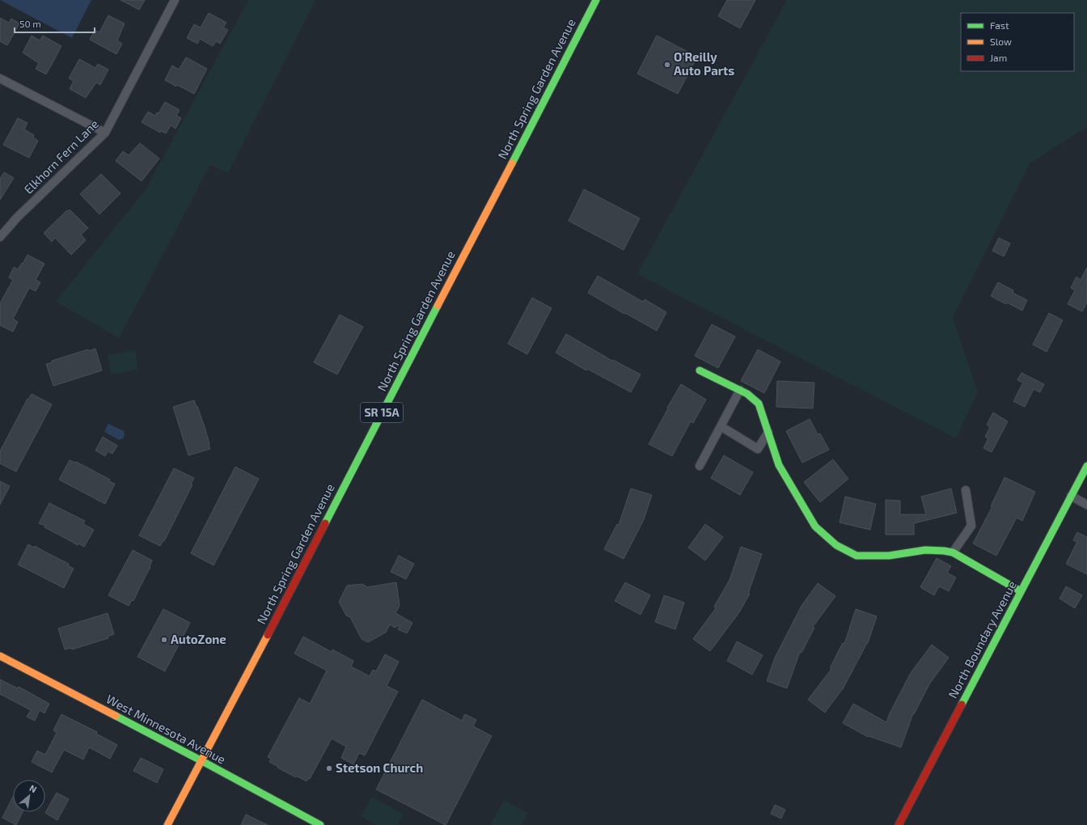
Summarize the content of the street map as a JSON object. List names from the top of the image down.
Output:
{
  "streets": {
    "main road": [
      "North Spring Garden Avenue",
      "SR 15A",
      "North Boundary Avenue",
      "West Minnesota Avenue"
    ],
    "street": ["Elkhorn Fern Lane"]
  },
  "crossings": [
    ["North Spring Garden Avenue", "West Minnesota Avenue"]
  ],
  "places": ["O'Reilly Auto Parts", "AutoZone", "Stetson Church"],
  "legend": ["Fast", "Slow", "Jam"],
  "scale_bar": "50 m",
  "north": "top right"
}
